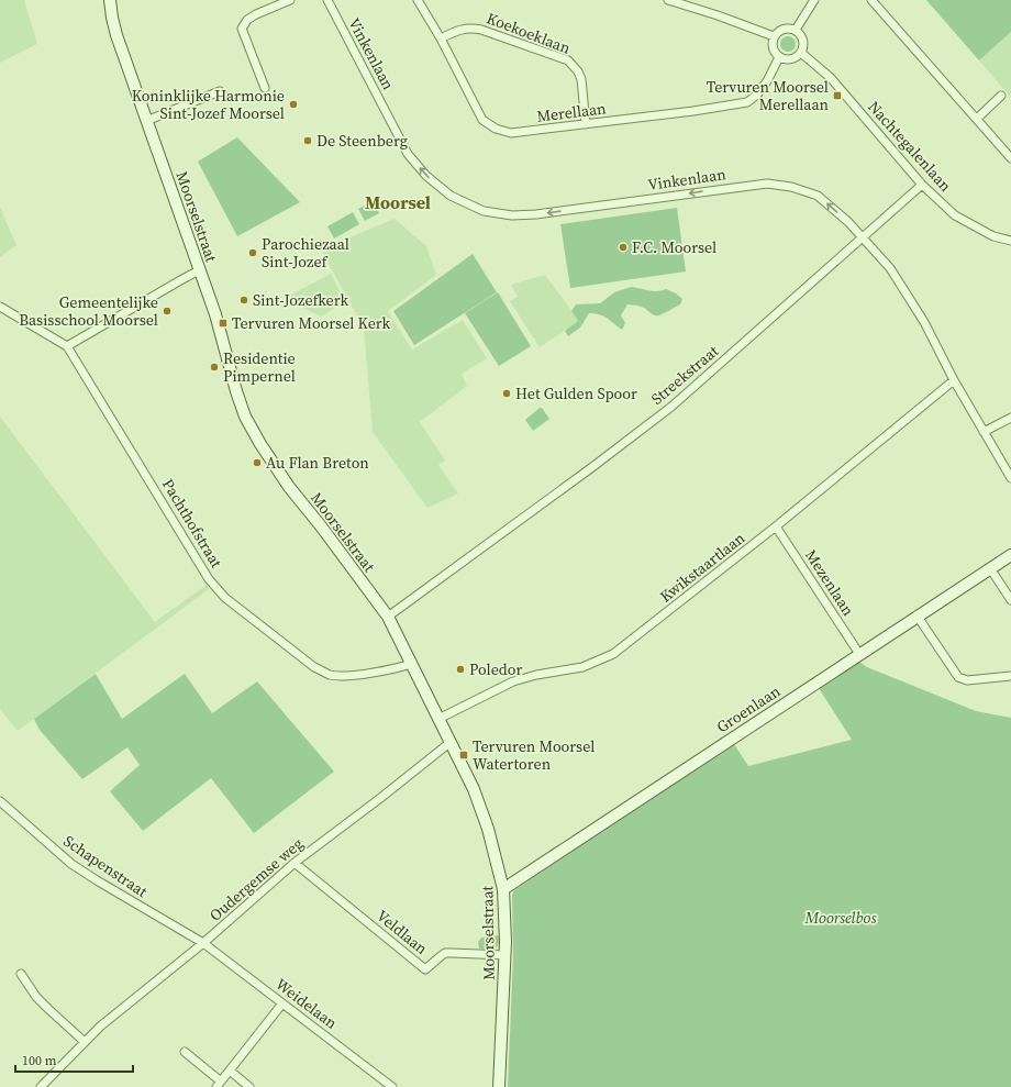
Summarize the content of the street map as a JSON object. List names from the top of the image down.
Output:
{
  "streets": {
    "street": [
      "Koekoeklaan",
      "Vinkenlaan",
      "Merellaan",
      "Nachtegalenlaan",
      "Moorselstraat",
      "Streekstraat",
      "Pachthofstraat",
      "Kwikstaartlaan",
      "Mezenlaan",
      "Groenlaan",
      "Schapenstraat",
      "Oudergemse weg",
      "Veldlaan",
      "Weidelaan"
    ]
  },
  "crossings": [
    ["Koekoeklaan", "Merellaan"],
    ["Vinkenlaan", "Streekstraat"],
    ["Vinkenlaan", "Kwikstaartlaan"],
    ["Merellaan", "Nachtegalenlaan"],
    ["Nachtegalenlaan", "Streekstraat"],
    ["Moorselstraat", "Streekstraat"],
    ["Moorselstraat", "Pachthofstraat"],
    ["Moorselstraat", "Kwikstaartlaan"],
    ["Moorselstraat", "Groenlaan"],
    ["Moorselstraat", "Oudergemse weg"],
    ["Moorselstraat", "Veldlaan"],
    ["Kwikstaartlaan", "Mezenlaan"],
    ["Mezenlaan", "Groenlaan"],
    ["Schapenstraat", "Oudergemse weg"],
    ["Schapenstraat", "Weidelaan"],
    ["Oudergemse weg", "Veldlaan"],
    ["Oudergemse weg", "Weidelaan"]
  ],
  "one_way": ["Vinkenlaan"],
  "districts": ["Moorsel"],
  "parks": ["Moorselbos"],
  "places": {
    "transit": ["Tervuren Moorsel Merellaan", "Tervuren Moorsel Kerk", "Tervuren Moorsel Watertoren"],
    "other": [
      "Koninklijke Harmonie Sint-Jozef Moorsel",
      "De Steenberg",
      "F.C. Moorsel",
      "Parochiezaal Sint-Jozef",
      "Sint-Jozefkerk",
      "Gemeentelijke Basisschool Moorsel",
      "Residentie Pimpernel",
      "Het Gulden Spoor",
      "Au Flan Breton",
      "Poledor"
    ]
  },
  "scale_bar": "100 m"
}
